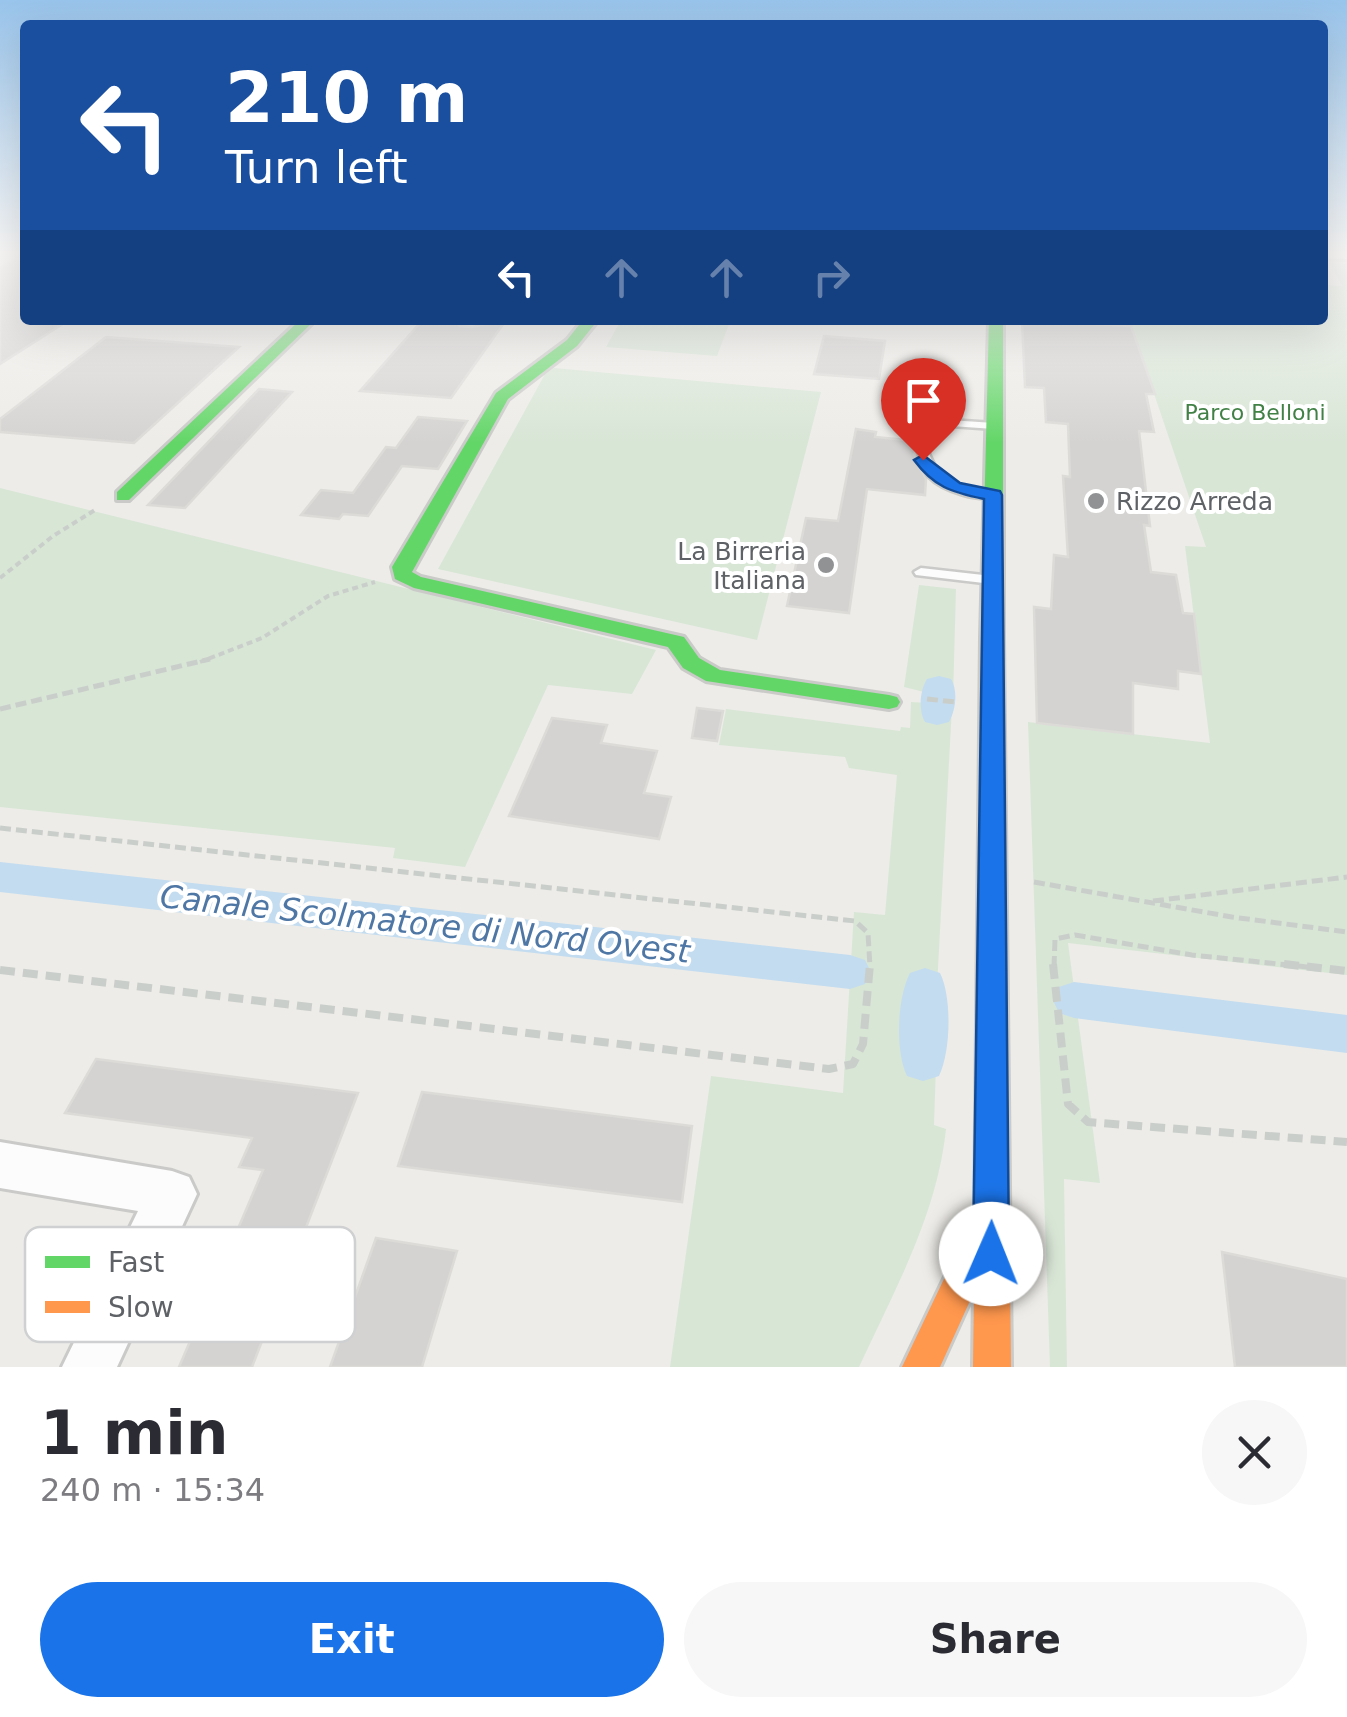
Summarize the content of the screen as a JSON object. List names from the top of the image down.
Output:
{
  "water": ["Canale Scolmatore di Nord Ovest"],
  "parks": ["Parco Belloni"],
  "places": ["Rizzo Arreda", "La Birreria Italiana"],
  "legend": ["Fast", "Slow"],
  "page": {
    "turn": ["210 m", "Turn left"],
    "heading": ["1 min", "240 m · 15:34"],
    "buttons": ["Exit", "Share"]
  }
}
